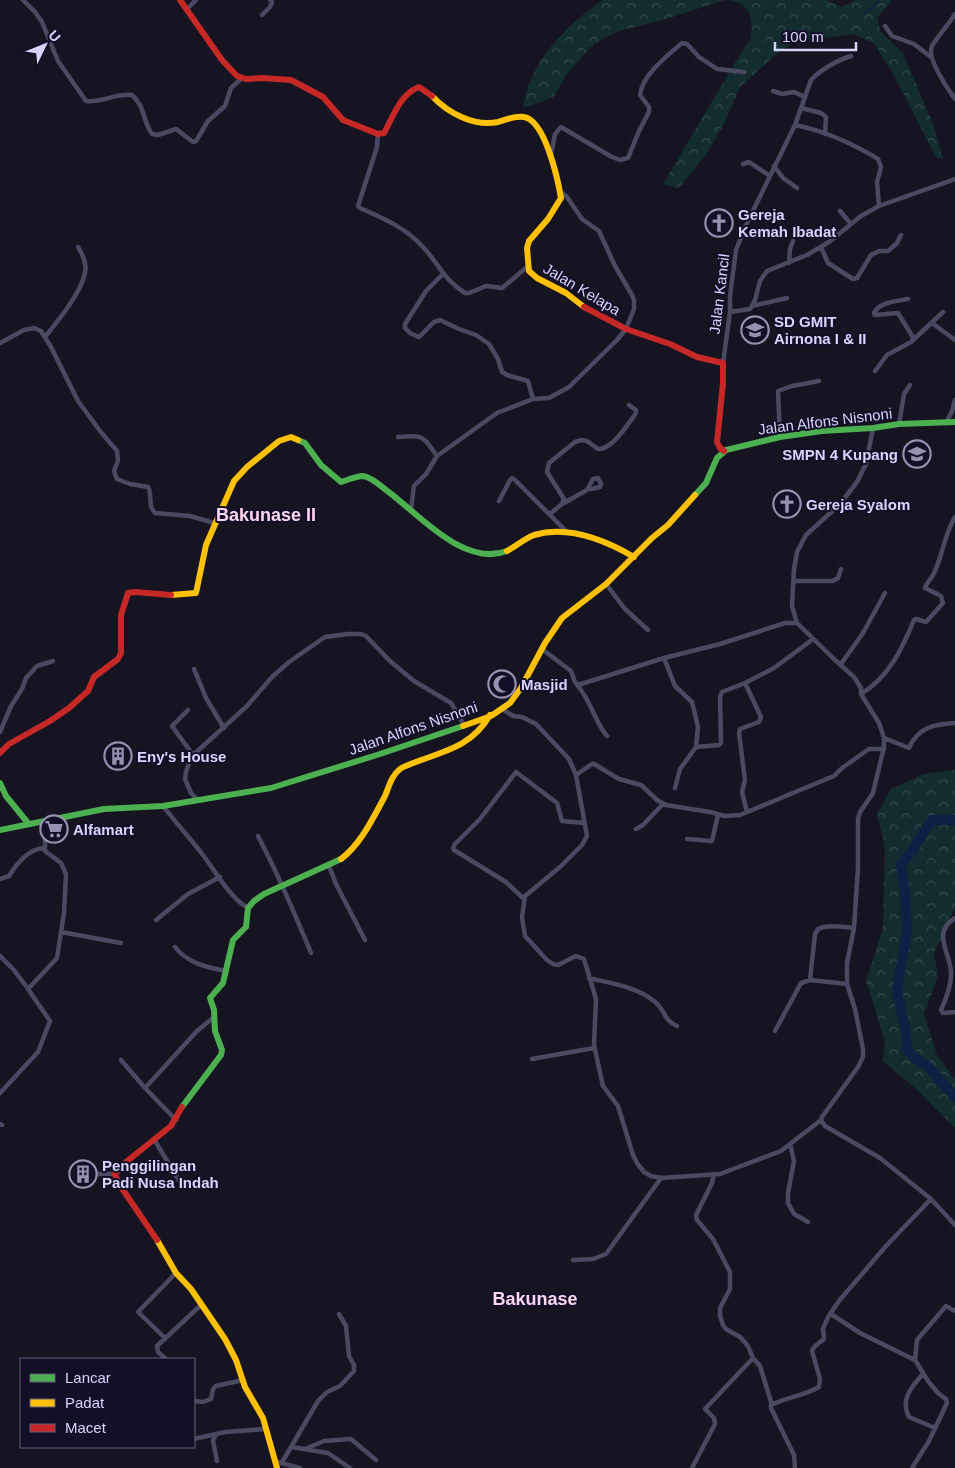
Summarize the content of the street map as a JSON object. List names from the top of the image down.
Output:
{
  "streets": {
    "street": ["Jalan Kelapa", "Jalan Kancil", "Jalan Alfons Nisnoni"]
  },
  "crossings": [
    ["Jalan Kelapa", "Jalan Kancil"],
    ["Jalan Kancil", "Jalan Alfons Nisnoni"]
  ],
  "districts": ["Bakunase II", "Bakunase"],
  "places": {
    "church": ["Gereja Kemah Ibadat", "Gereja Syalom"],
    "school or university": ["SD GMIT Airnona I & II", "SMPN 4 Kupang"],
    "mosque": ["Masjid"],
    "building": ["Eny's House", "Penggilingan Padi Nusa Indah"],
    "supermarket": ["Alfamart"]
  },
  "legend": ["Lancar", "Padat", "Macet"],
  "scale_bar": "100 m",
  "north": "top right"
}
